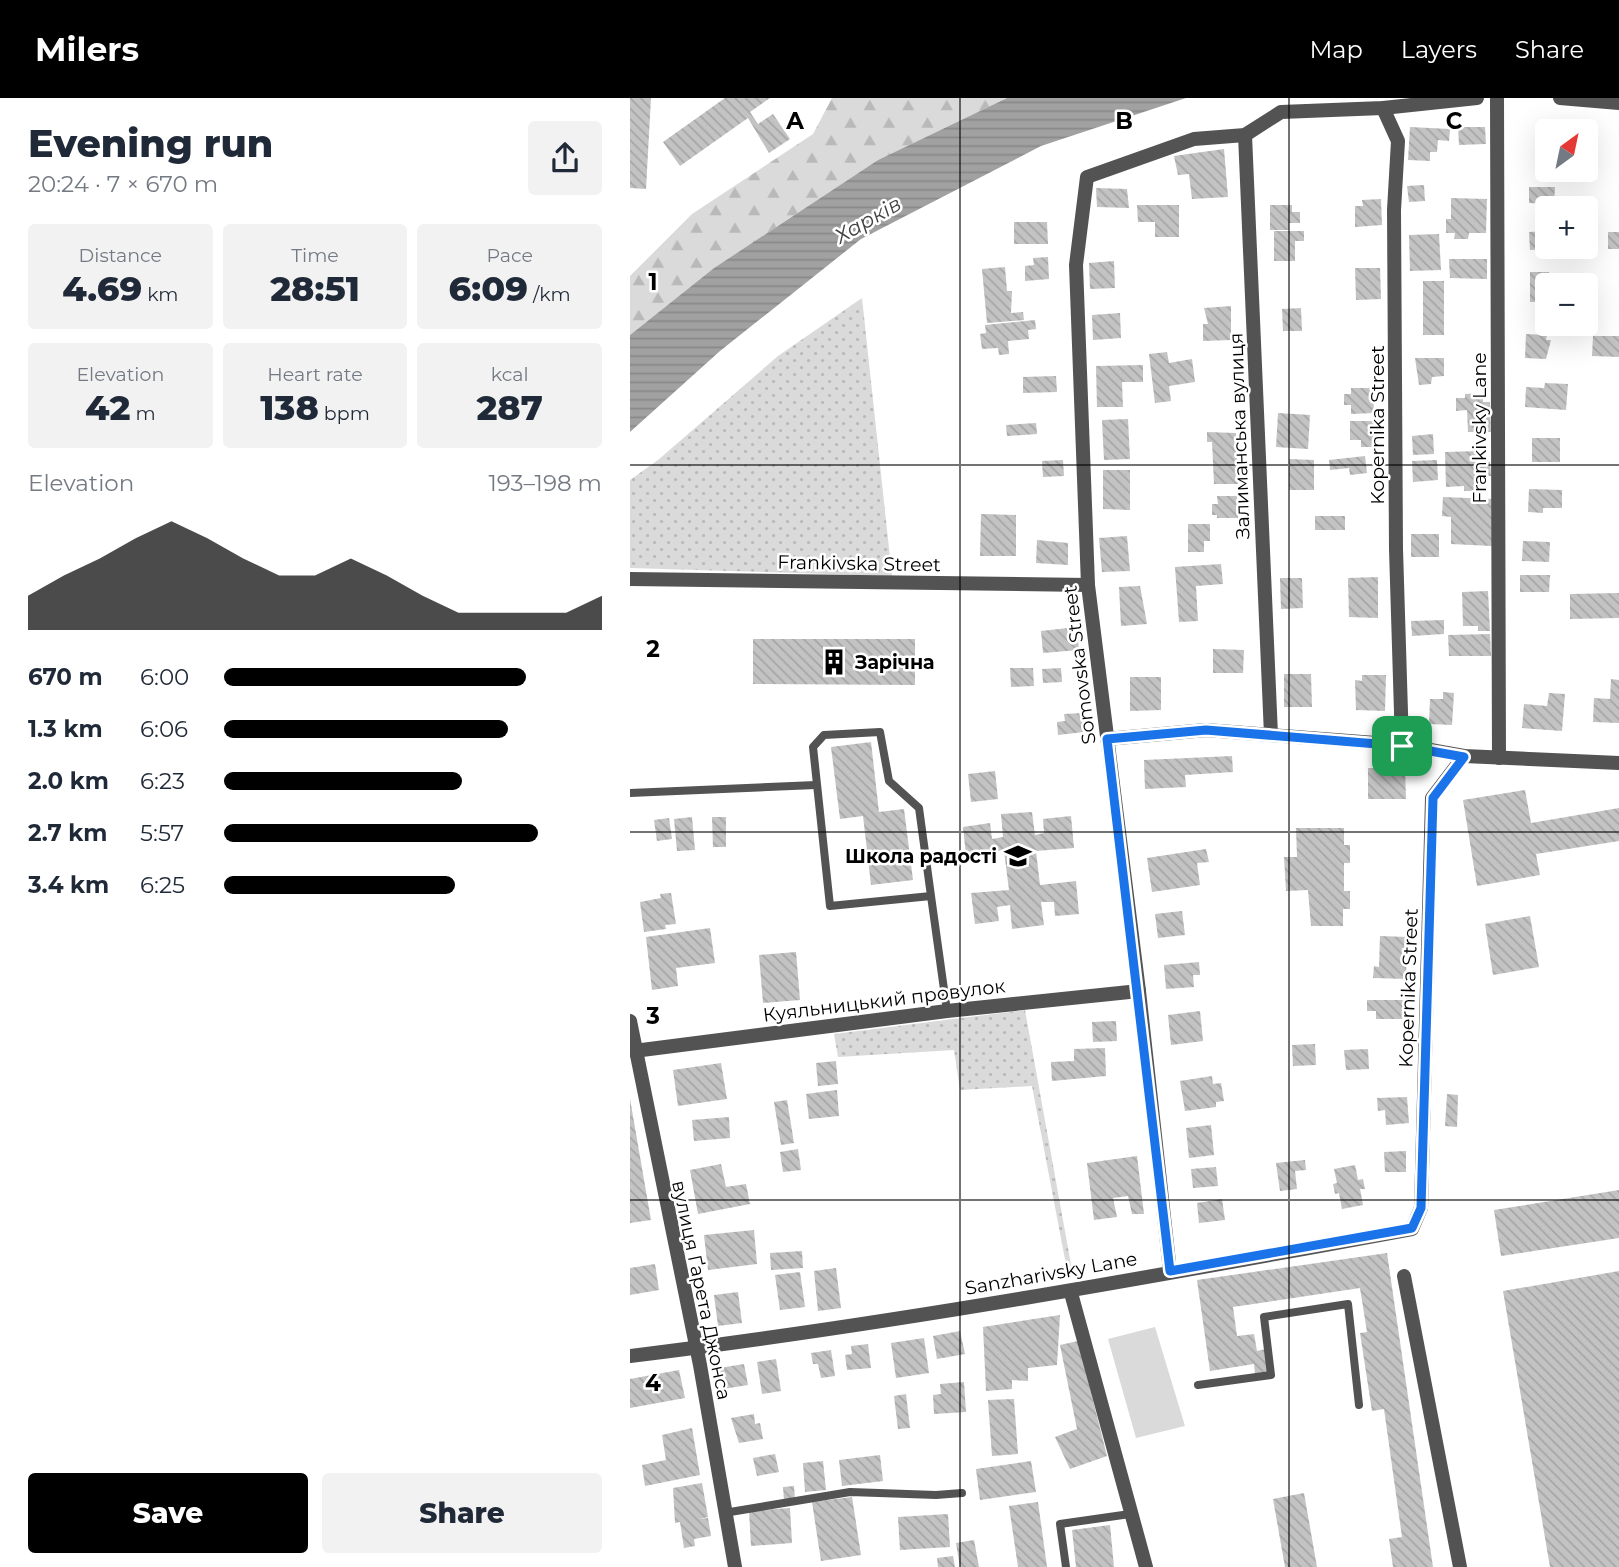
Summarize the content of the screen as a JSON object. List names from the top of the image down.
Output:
{
  "streets": {
    "street": [
      "Kopernika Street",
      "Frankivsky Lane",
      "Залиманська вулиця",
      "Frankivska Street",
      "Somovska Street",
      "Куяльницький провулок",
      "Sanzharivsky Lane",
      "вулиця Ґарета Джонса"
    ]
  },
  "crossings": [
    ["Kopernika Street", "Sanzharivsky Lane"],
    ["Залиманська вулиця", "Somovska Street"],
    ["Frankivska Street", "Somovska Street"],
    ["Somovska Street", "Куяльницький провулок"],
    ["Somovska Street", "Sanzharivsky Lane"],
    ["Куяльницький провулок", "вулиця Ґарета Джонса"],
    ["Sanzharivsky Lane", "вулиця Ґарета Джонса"]
  ],
  "water": ["Харків"],
  "places": {
    "building": ["Зарічна"],
    "school or university": ["Школа радості"]
  },
  "north": "top right",
  "page": {
    "header": "Milers",
    "nav": ["Map", "Layers", "Share"],
    "heading": ["Evening run", "20:24 · 7 × 670 m"],
    "map_buttons": ["+", "−"],
    "stats": [
      ["Distance", "4.69 km"],
      ["Time", "28:51"],
      ["Pace", "6:09 /km"],
      ["Elevation", "42 m"],
      ["Heart rate", "138 bpm"],
      ["kcal", "287"]
    ],
    "chart": ["Elevation", "193–198 m"],
    "list": [
      {
        "name": "670 m",
        "note": "6:00"
      },
      {
        "name": "1.3 km",
        "note": "6:06"
      },
      {
        "name": "2.0 km",
        "note": "6:23"
      },
      {
        "name": "2.7 km",
        "note": "5:57"
      },
      {
        "name": "3.4 km",
        "note": "6:25"
      }
    ],
    "buttons": ["Save", "Share"]
  },
  "grid": {
    "columns": ["A", "B", "C"],
    "rows": [
      "1",
      "2",
      "3",
      "4"
    ]
  }
}
